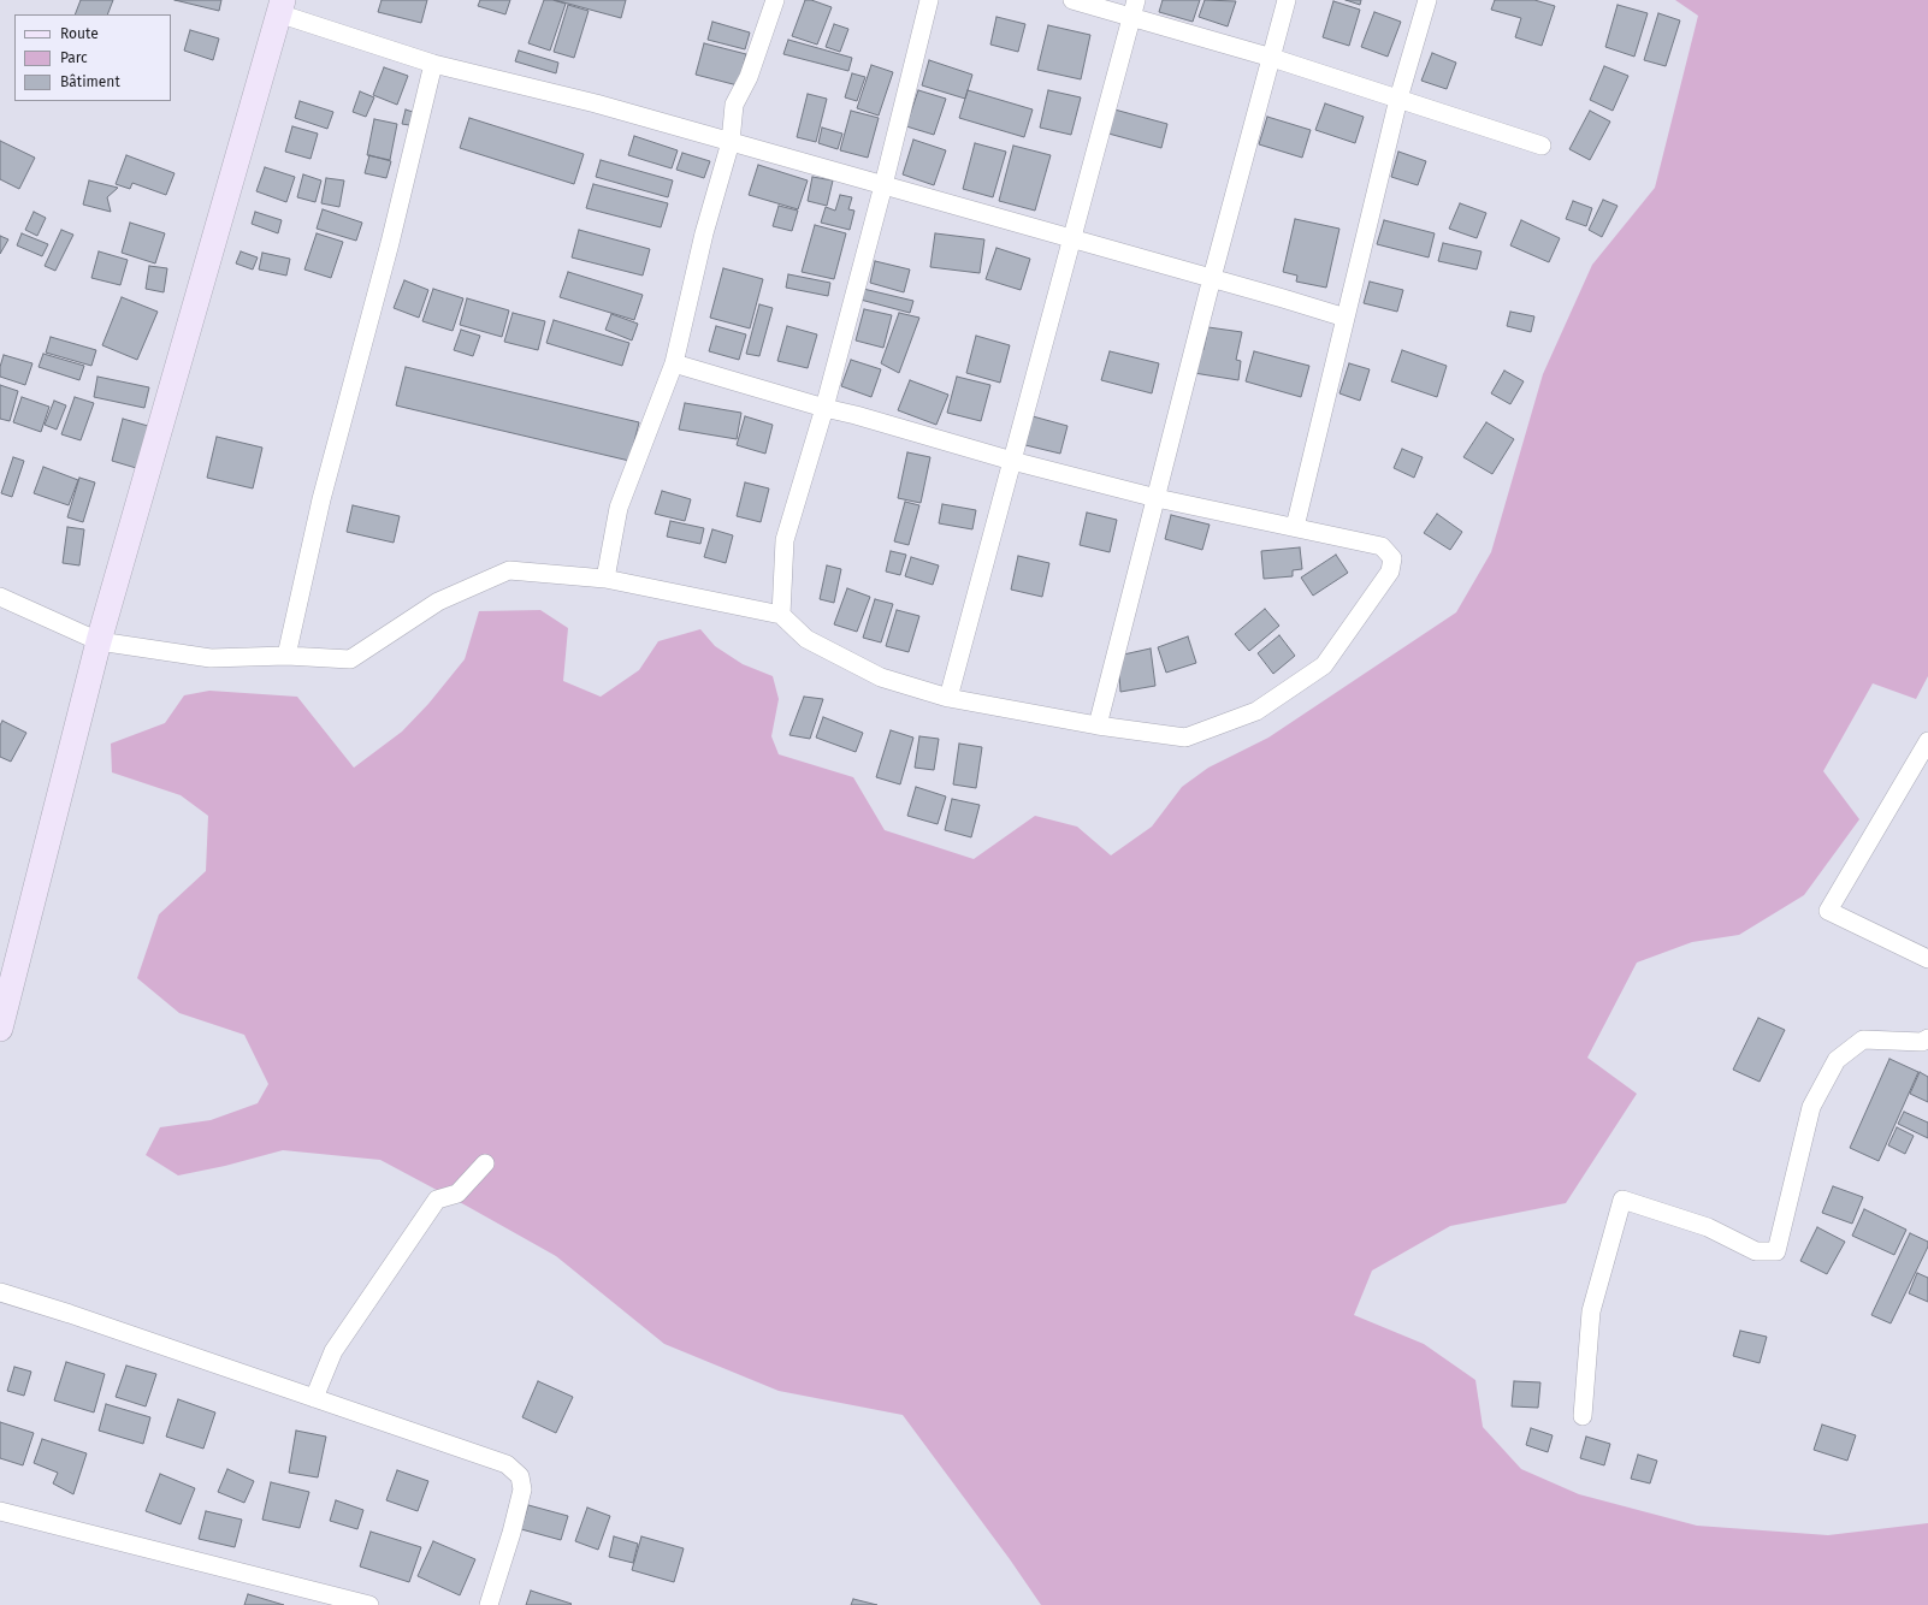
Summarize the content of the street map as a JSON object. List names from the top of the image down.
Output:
{
  "legend": ["Route", "Parc", "Bâtiment"]
}
